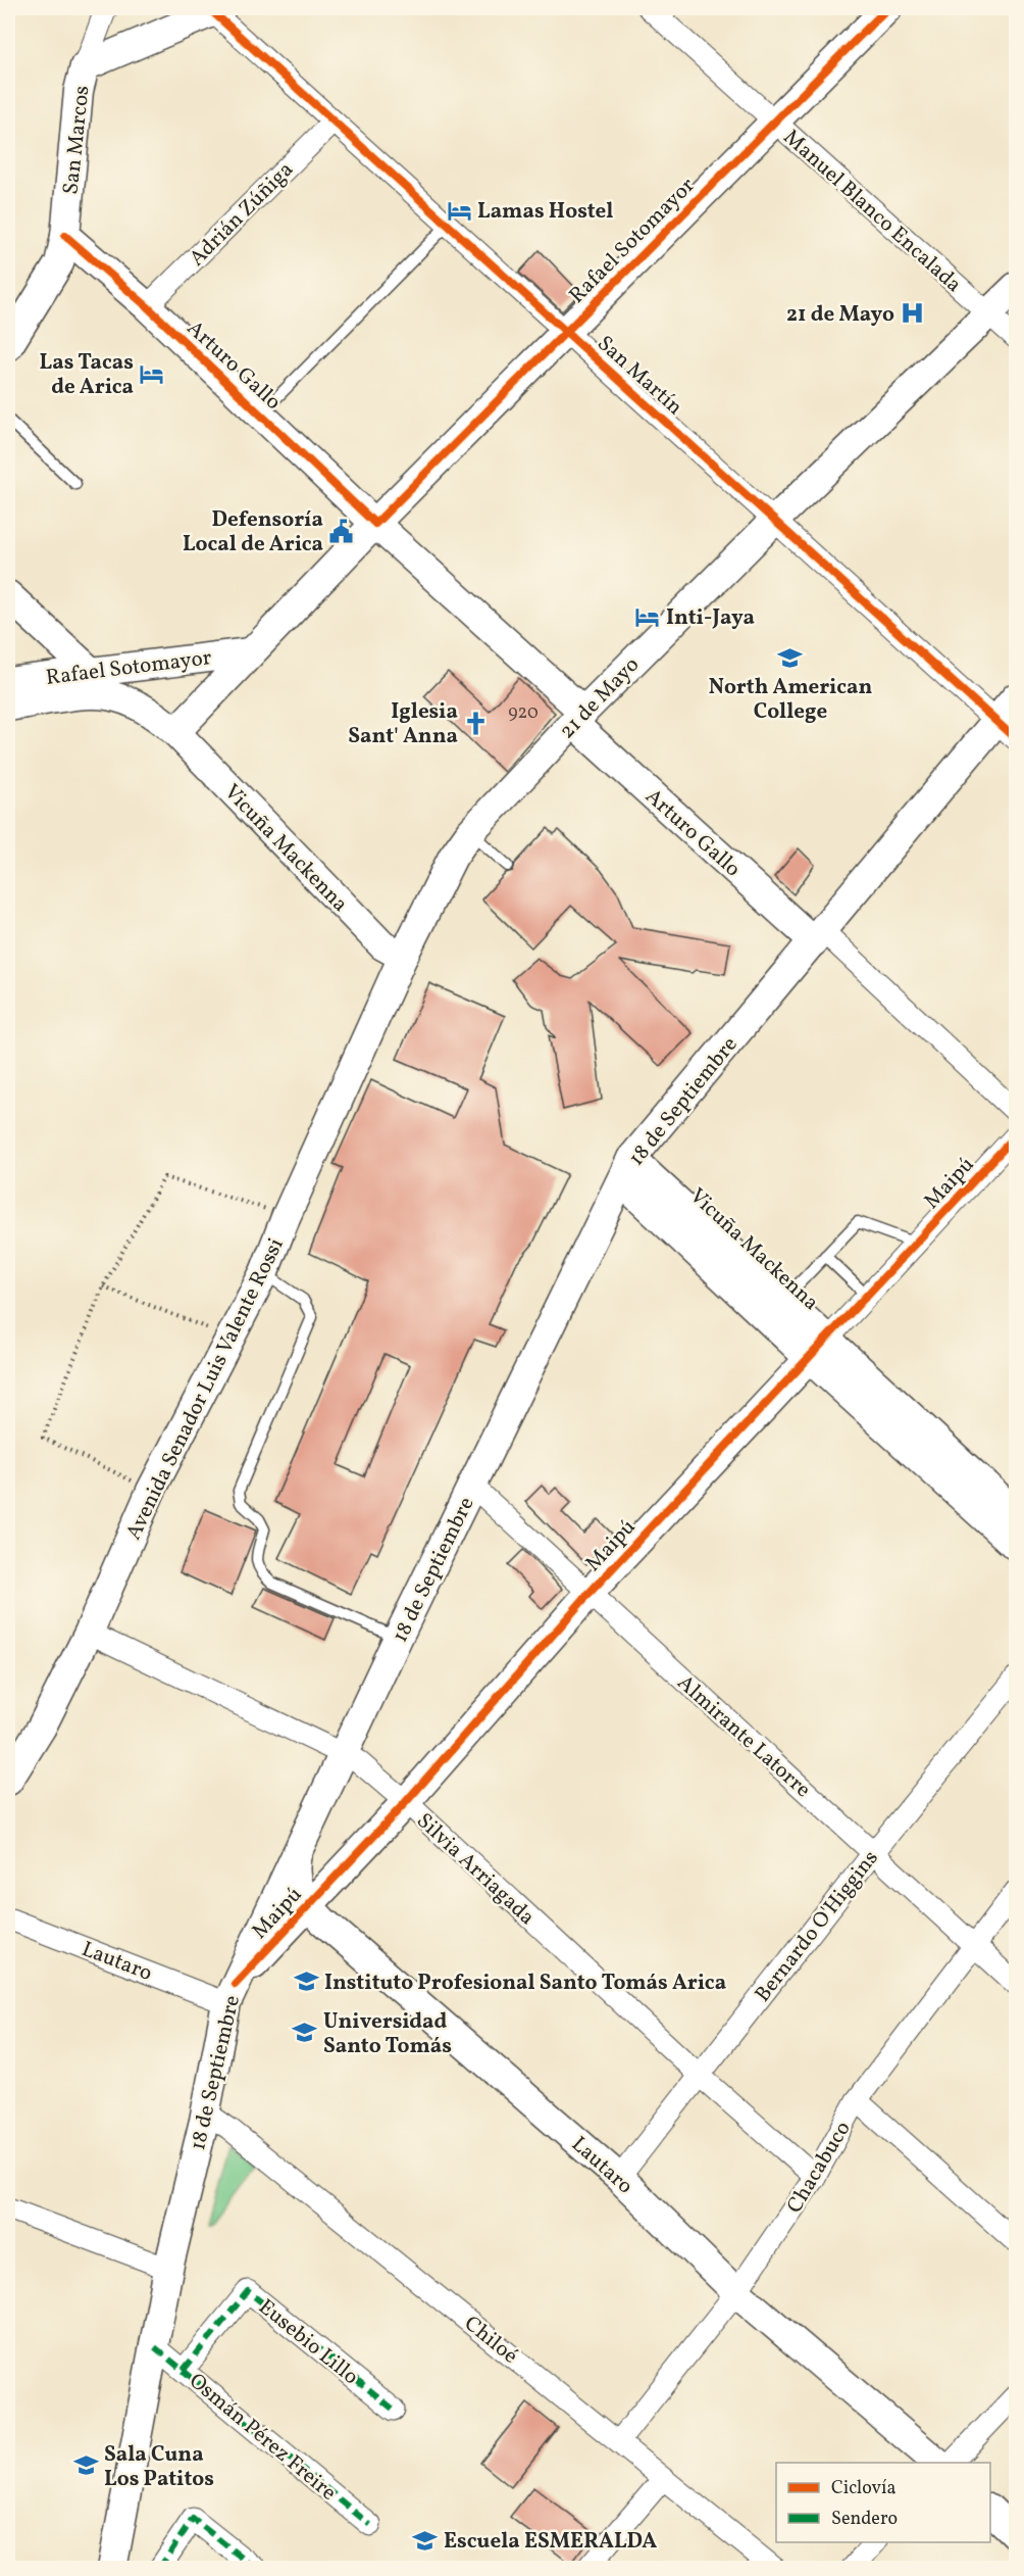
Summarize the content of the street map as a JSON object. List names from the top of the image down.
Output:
{
  "streets": {
    "main road": [
      "San Marcos",
      "Rafael Sotomayor",
      "Arturo Gallo",
      "21 de Mayo",
      "Vicuña Mackenna",
      "18 de Septiembre",
      "Maipú",
      "Avenida Senador Luis Valente Rossi",
      "Lautaro"
    ],
    "street": [
      "Manuel Blanco Encalada",
      "Adrián Zúñiga",
      "San Martín",
      "Almirante Latorre",
      "Silvia Arriagada",
      "Bernardo O'Higgins",
      "Chacabuco",
      "Chiloé",
      "Eusebio Lillo",
      "Osmán Pérez Freire"
    ]
  },
  "crossings": [
    ["San Marcos", "Arturo Gallo"],
    ["San Marcos", "San Martín"],
    ["Manuel Blanco Encalada", "Rafael Sotomayor"],
    ["Manuel Blanco Encalada", "21 de Mayo"],
    ["Adrián Zúñiga", "Arturo Gallo"],
    ["Adrián Zúñiga", "San Martín"],
    ["Rafael Sotomayor", "Arturo Gallo"],
    ["Rafael Sotomayor", "San Martín"],
    ["Rafael Sotomayor", "Vicuña Mackenna"],
    ["Arturo Gallo", "21 de Mayo"],
    ["Arturo Gallo", "18 de Septiembre"],
    ["San Martín", "21 de Mayo"],
    ["San Martín", "18 de Septiembre"],
    ["21 de Mayo", "Vicuña Mackenna"],
    ["21 de Mayo", "Avenida Senador Luis Valente Rossi"],
    ["Vicuña Mackenna", "18 de Septiembre"],
    ["Vicuña Mackenna", "Maipú"],
    ["Vicuña Mackenna", "Avenida Senador Luis Valente Rossi"],
    ["18 de Septiembre", "Maipú"],
    ["18 de Septiembre", "Almirante Latorre"],
    ["18 de Septiembre", "Silvia Arriagada"],
    ["18 de Septiembre", "Lautaro"],
    ["18 de Septiembre", "Chiloé"],
    ["18 de Septiembre", "Osmán Pérez Freire"],
    ["Maipú", "Almirante Latorre"],
    ["Maipú", "Silvia Arriagada"],
    ["Maipú", "Lautaro"],
    ["Avenida Senador Luis Valente Rossi", "Silvia Arriagada"],
    ["Almirante Latorre", "Bernardo O'Higgins"],
    ["Almirante Latorre", "Chacabuco"],
    ["Silvia Arriagada", "Bernardo O'Higgins"],
    ["Silvia Arriagada", "Chacabuco"],
    ["Bernardo O'Higgins", "Lautaro"],
    ["Lautaro", "Chacabuco"],
    ["Chacabuco", "Chiloé"],
    ["Eusebio Lillo", "Osmán Pérez Freire"]
  ],
  "places": {
    "hotel": ["Lamas Hostel", "Las Tacas de Arica", "Inti-Jaya"],
    "hospital": ["21 de Mayo"],
    "public building": ["Defensoría Local de Arica"],
    "school or university": [
      "North American College",
      "Instituto Profesional Santo Tomás Arica",
      "Universidad Santo Tomás",
      "Sala Cuna Los Patitos",
      "Escuela ESMERALDA"
    ],
    "church": ["Iglesia Sant' Anna"]
  },
  "house_numbers": ["920"],
  "legend": ["Ciclovía", "Sendero"]
}
